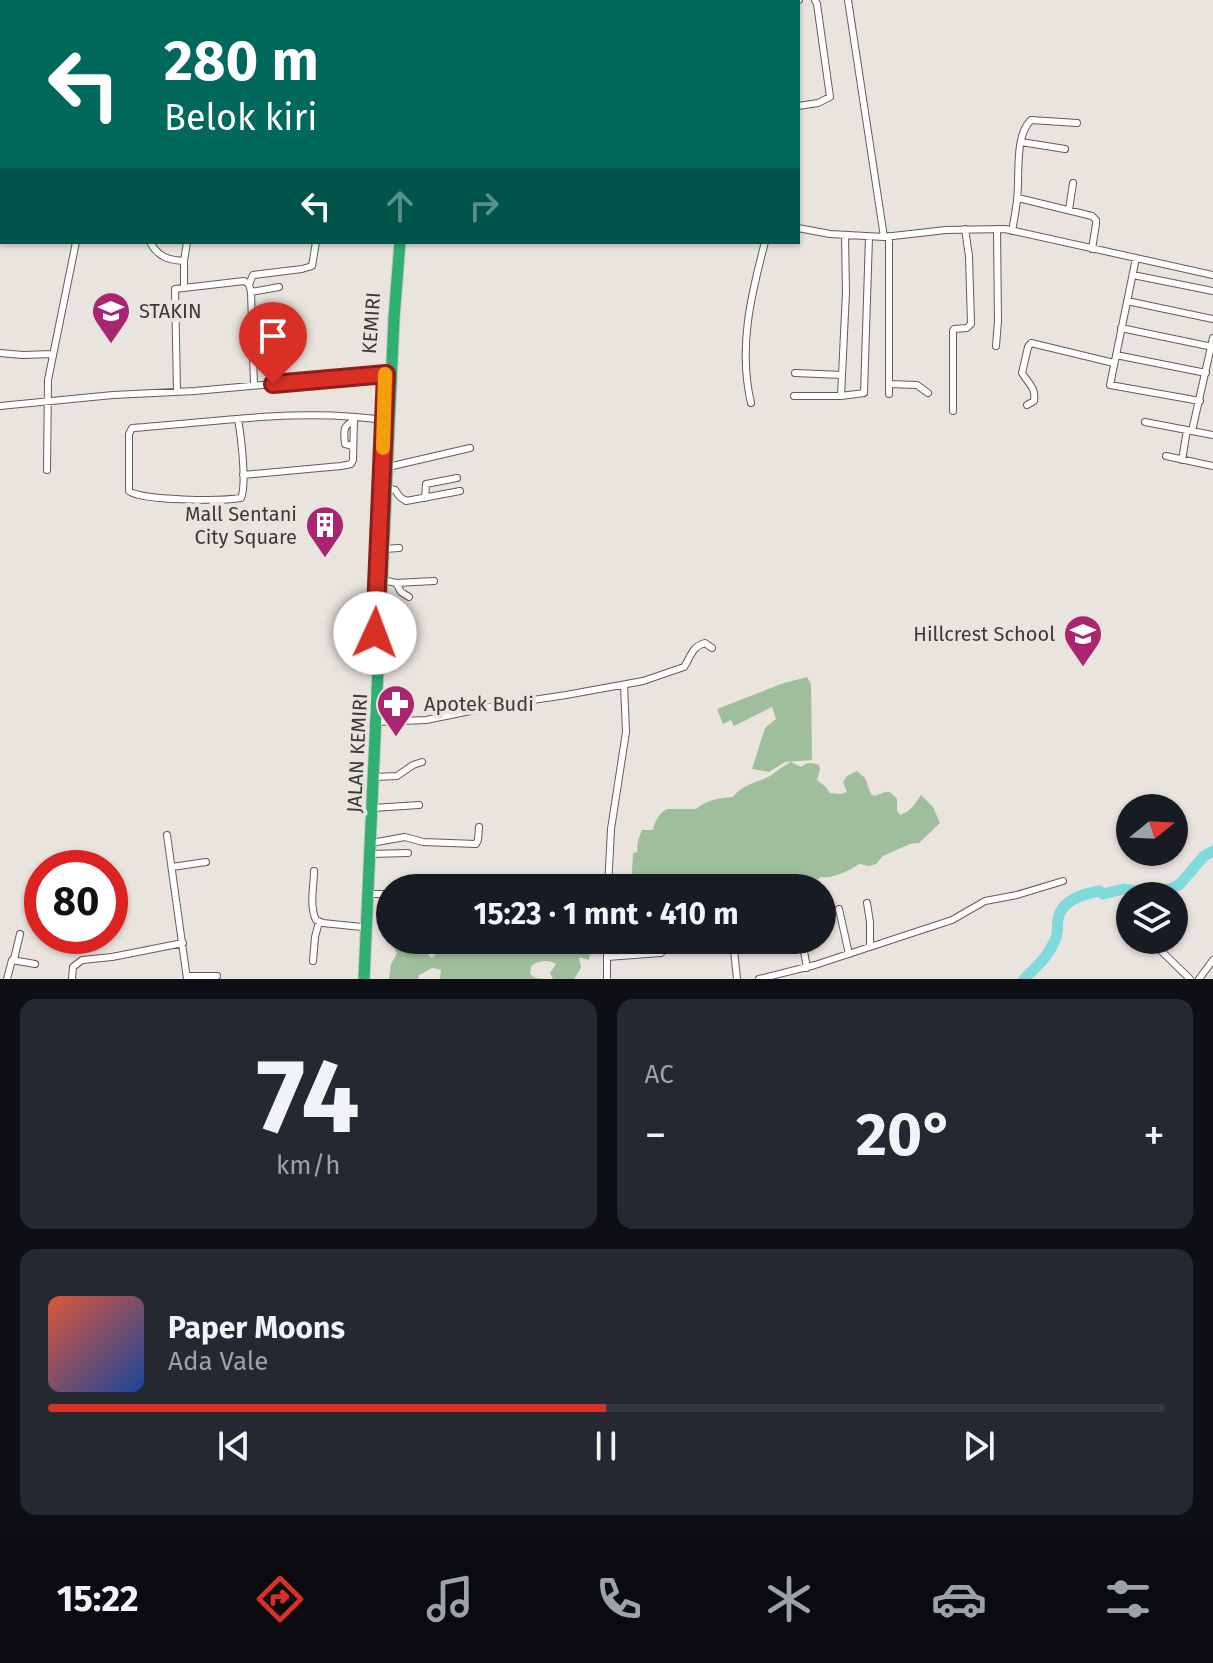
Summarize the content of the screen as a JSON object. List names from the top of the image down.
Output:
{
  "streets": {
    "highway": ["KEMIRI", "JALAN KEMIRI"]
  },
  "crossings": [
    ["KEMIRI", "JALAN KEMIRI"]
  ],
  "places": {
    "school or university": ["STAKIN", "Hillcrest School"],
    "building": ["Mall Sentani City Square"],
    "pharmacy": ["Apotek Budi"]
  },
  "north": "right",
  "page": {
    "turn": ["280 m", "Belok kiri"],
    "limit": "80",
    "trip": "15:23 · 1 mnt · 410 m",
    "tile": [
      ["74", "km/h"],
      "AC"
    ],
    "heat": ["−", "20°", "+"],
    "song": ["Paper Moons", "Ada Vale"],
    "tabs": "15:22"
  }
}
